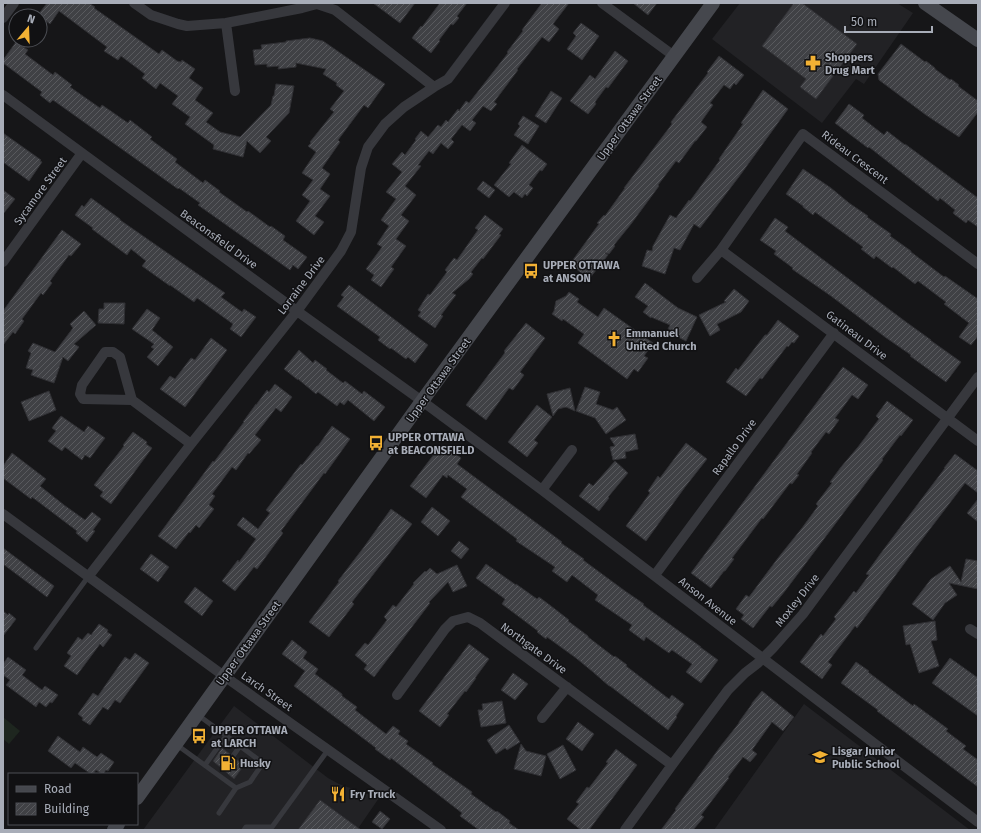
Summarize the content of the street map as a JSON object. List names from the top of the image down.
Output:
{
  "streets": {
    "main road": ["Upper Ottawa Street"],
    "street": [
      "Rideau Crescent",
      "Sycamore Street",
      "Beaconsfield Drive",
      "Lorraine Drive",
      "Gatineau Drive",
      "Rapallo Drive",
      "Moxley Drive",
      "Anson Avenue",
      "Northgate Drive",
      "Larch Street"
    ]
  },
  "crossings": [
    ["Upper Ottawa Street", "Beaconsfield Drive"],
    ["Upper Ottawa Street", "Anson Avenue"],
    ["Upper Ottawa Street", "Larch Street"],
    ["Rideau Crescent", "Gatineau Drive"],
    ["Sycamore Street", "Beaconsfield Drive"],
    ["Beaconsfield Drive", "Lorraine Drive"],
    ["Beaconsfield Drive", "Anson Avenue"],
    ["Lorraine Drive", "Larch Street"],
    ["Gatineau Drive", "Rapallo Drive"],
    ["Gatineau Drive", "Moxley Drive"],
    ["Rapallo Drive", "Anson Avenue"],
    ["Moxley Drive", "Anson Avenue"],
    ["Moxley Drive", "Northgate Drive"]
  ],
  "places": {
    "pharmacy": ["Shoppers Drug Mart"],
    "bus stop": ["UPPER OTTAWA at ANSON", "UPPER OTTAWA at BEACONSFIELD", "UPPER OTTAWA at LARCH"],
    "church": ["Emmanuel United Church"],
    "school or university": ["Lisgar Junior Public School"],
    "fuel station": ["Husky"],
    "restaurant": ["Fry Truck"]
  },
  "legend": ["Road", "Building"],
  "scale_bar": "50 m",
  "north": "top"
}
